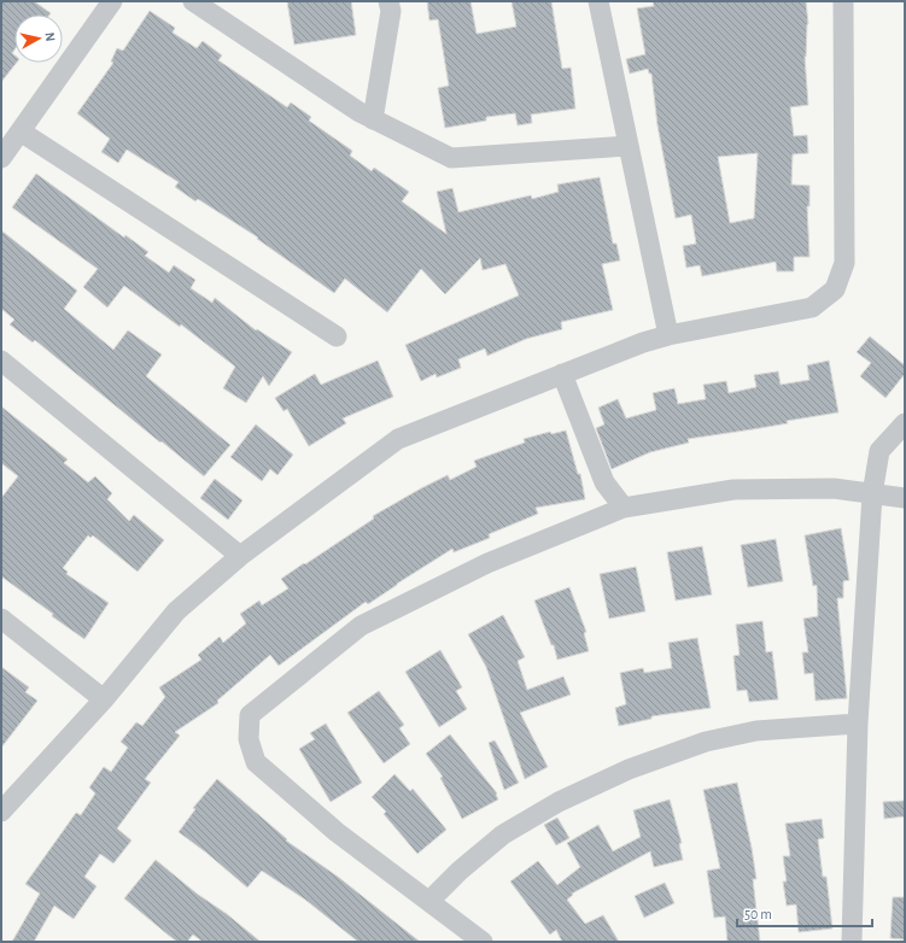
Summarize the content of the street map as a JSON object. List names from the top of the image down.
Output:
{
  "scale_bar": "50 m",
  "north": "right"
}
